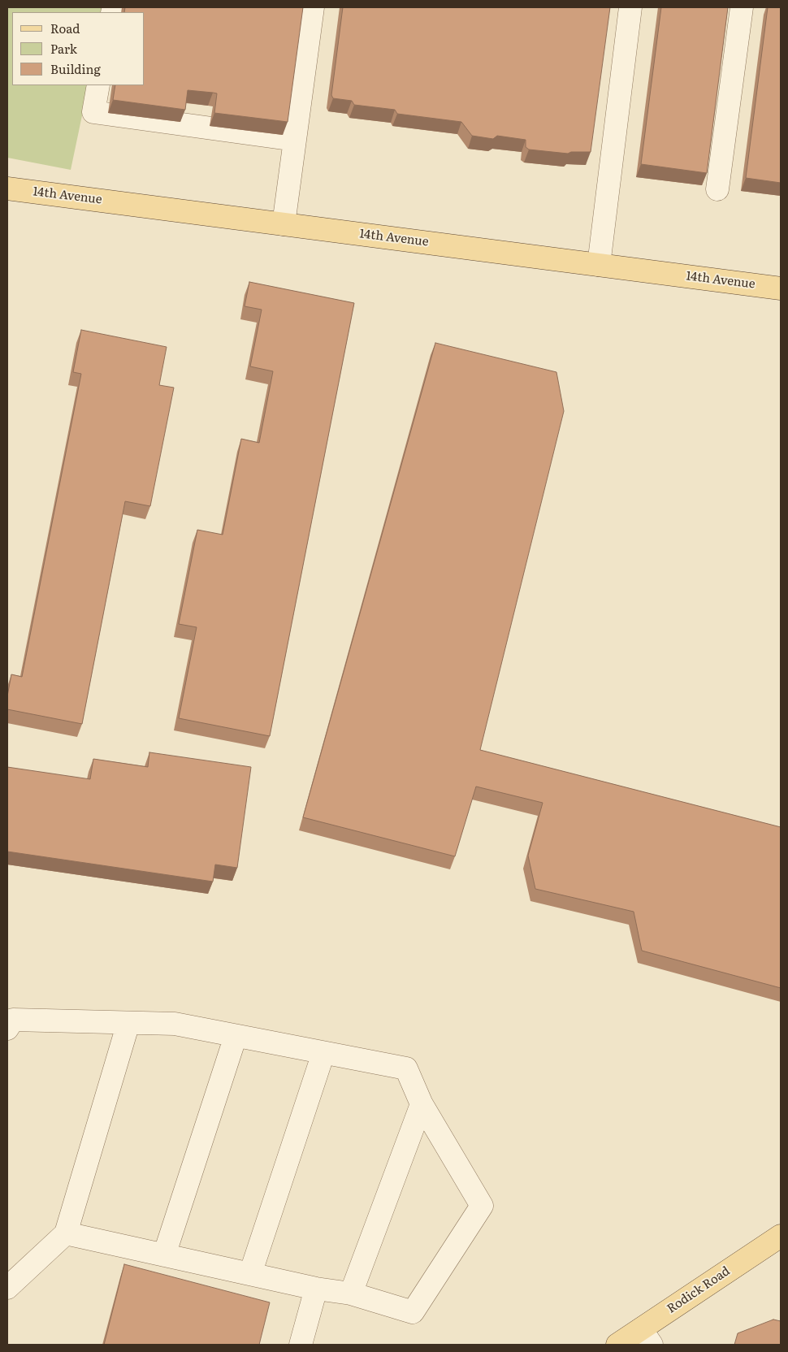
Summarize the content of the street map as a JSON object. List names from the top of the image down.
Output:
{
  "streets": {
    "main road": ["14th Avenue", "Rodick Road"]
  },
  "legend": ["Road", "Park", "Building"]
}
